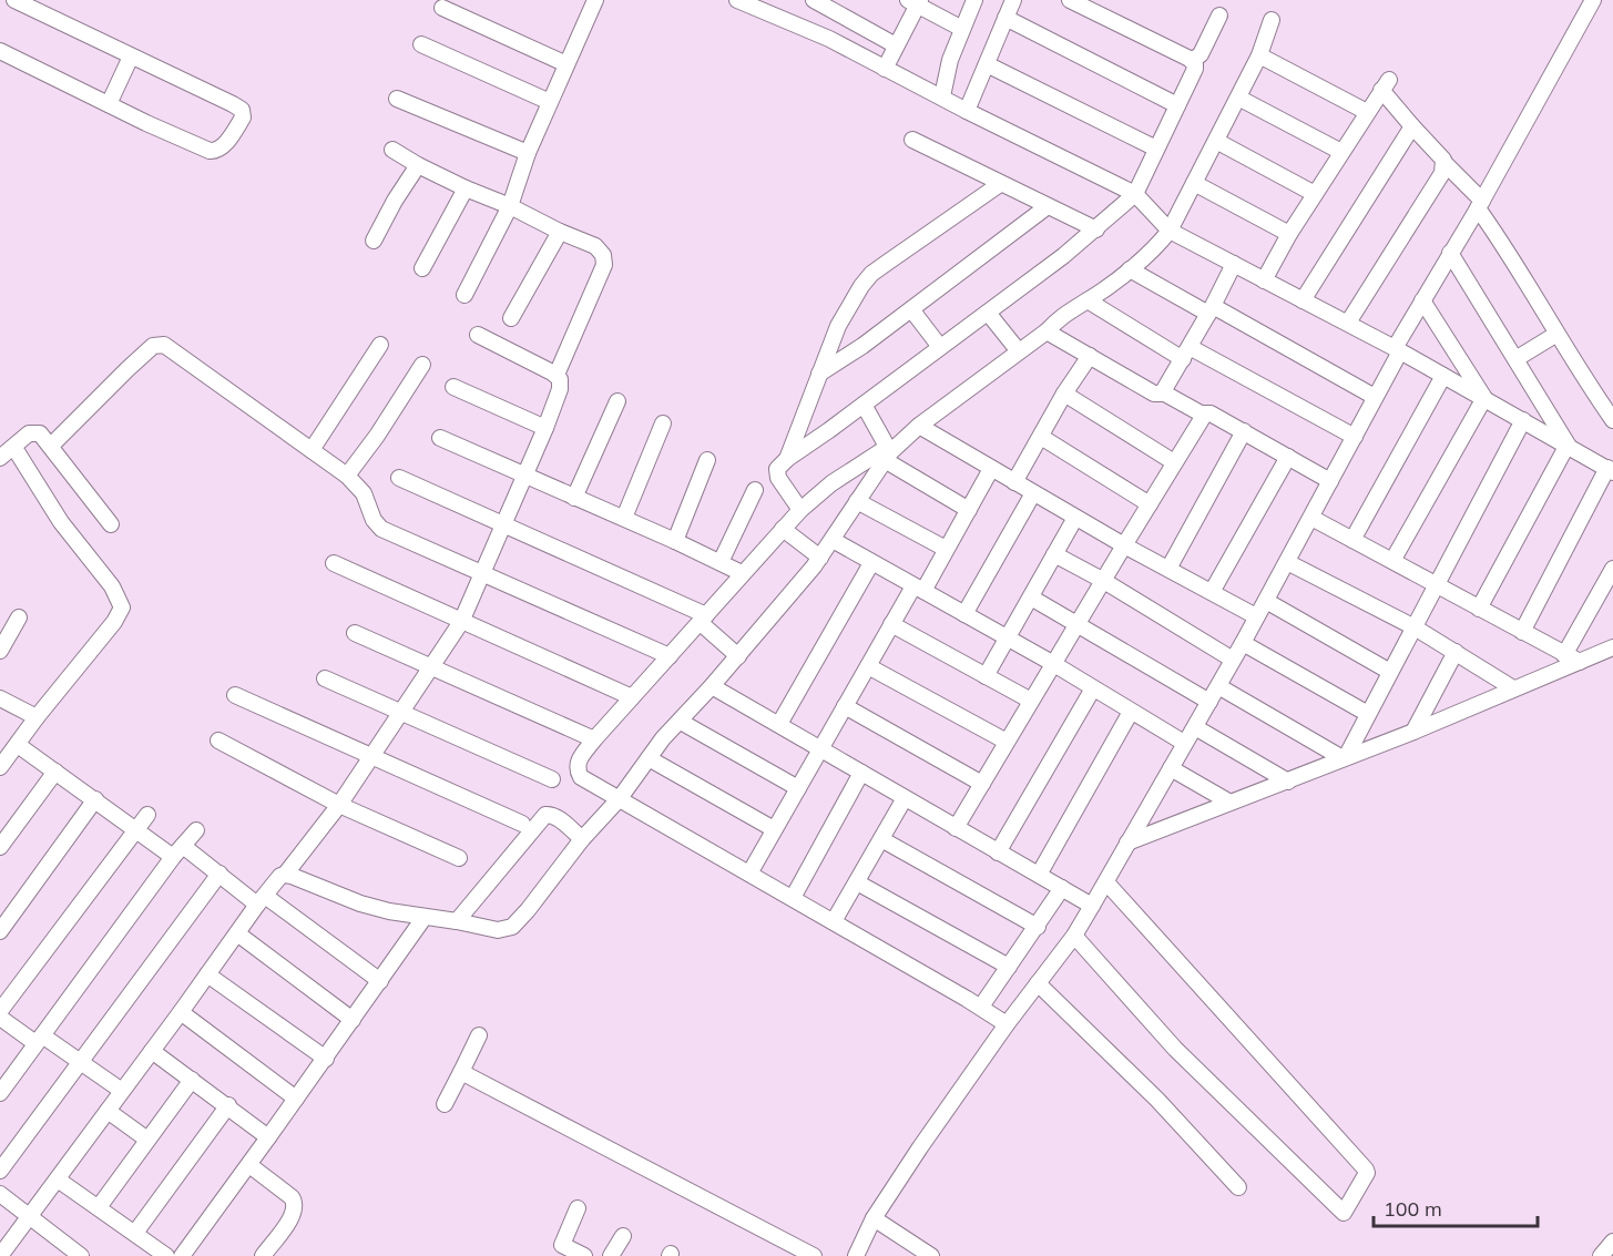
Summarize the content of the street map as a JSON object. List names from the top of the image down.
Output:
{
  "scale_bar": "100 m"
}
